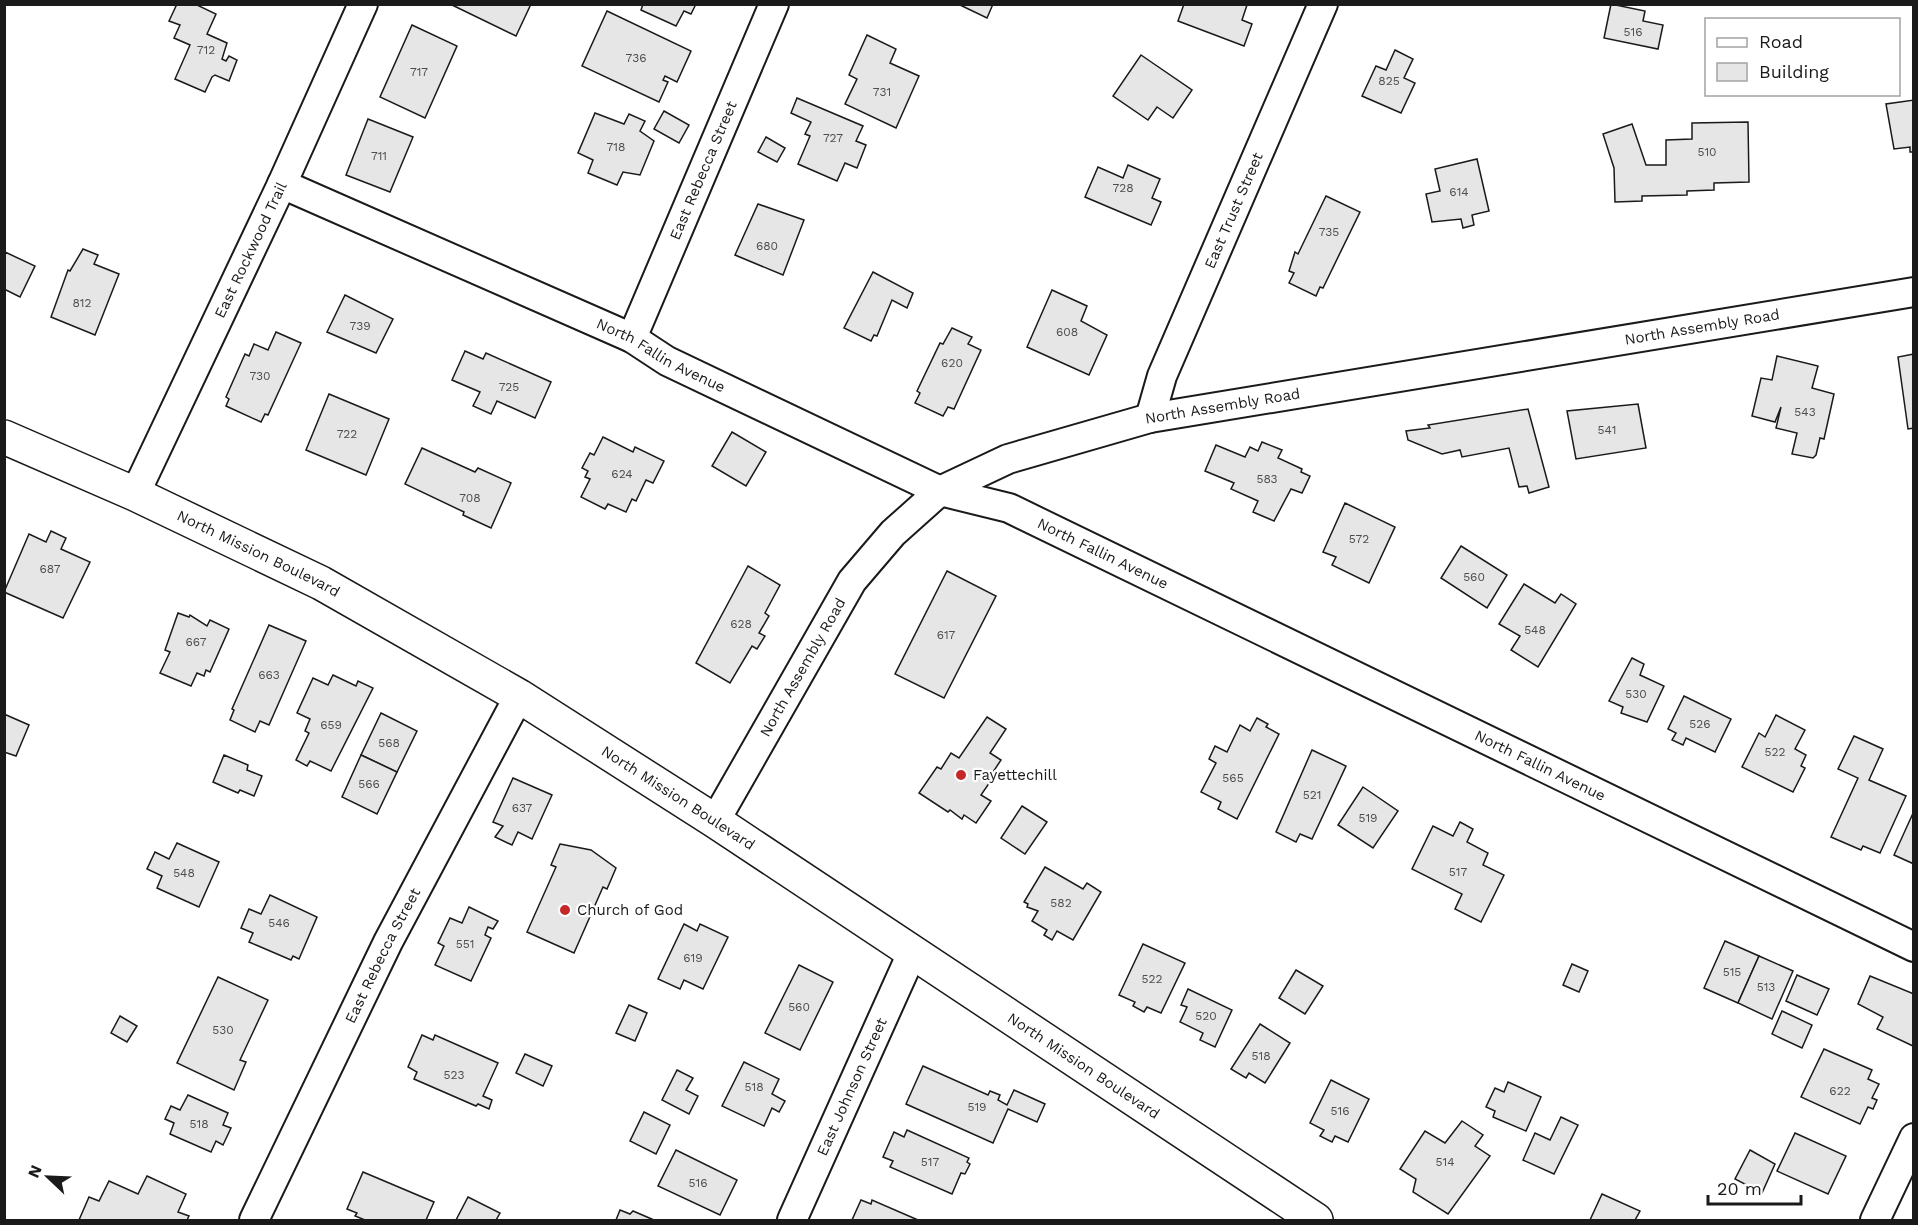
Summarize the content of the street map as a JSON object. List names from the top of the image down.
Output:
{
  "streets": {
    "main road": ["North Mission Boulevard"],
    "street": [
      "East Rebecca Street",
      "East Trust Street",
      "East Rockwood Trail",
      "North Assembly Road",
      "North Fallin Avenue",
      "East Johnson Street"
    ]
  },
  "crossings": [
    ["East Rebecca Street", "North Fallin Avenue"],
    ["East Rebecca Street", "North Mission Boulevard"],
    ["East Trust Street", "North Assembly Road"],
    ["East Rockwood Trail", "North Fallin Avenue"],
    ["East Rockwood Trail", "North Mission Boulevard"],
    ["North Assembly Road", "North Fallin Avenue"],
    ["North Assembly Road", "North Mission Boulevard"],
    ["North Mission Boulevard", "East Johnson Street"]
  ],
  "places": ["Fayettechill", "Church of God"],
  "house_numbers": [
    "516",
    "712",
    "736",
    "717",
    "825",
    "731",
    "727",
    "718",
    "510",
    "711",
    "728",
    "614",
    "735",
    "680",
    "812",
    "739",
    "608",
    "620",
    "730",
    "725",
    "543",
    "541",
    "722",
    "624",
    "583",
    "708",
    "572",
    "687",
    "560",
    "628",
    "548",
    "617",
    "667",
    "663",
    "530",
    "526",
    "659",
    "568",
    "522",
    "565",
    "566",
    "521",
    "637",
    "519",
    "517",
    "548",
    "582",
    "546",
    "551",
    "619",
    "515",
    "522",
    "513",
    "560",
    "520",
    "530",
    "518",
    "523",
    "518",
    "622",
    "519",
    "516",
    "518",
    "517",
    "514",
    "516"
  ],
  "legend": ["Road", "Building"],
  "scale_bar": "20 m",
  "north": "top left"
}
